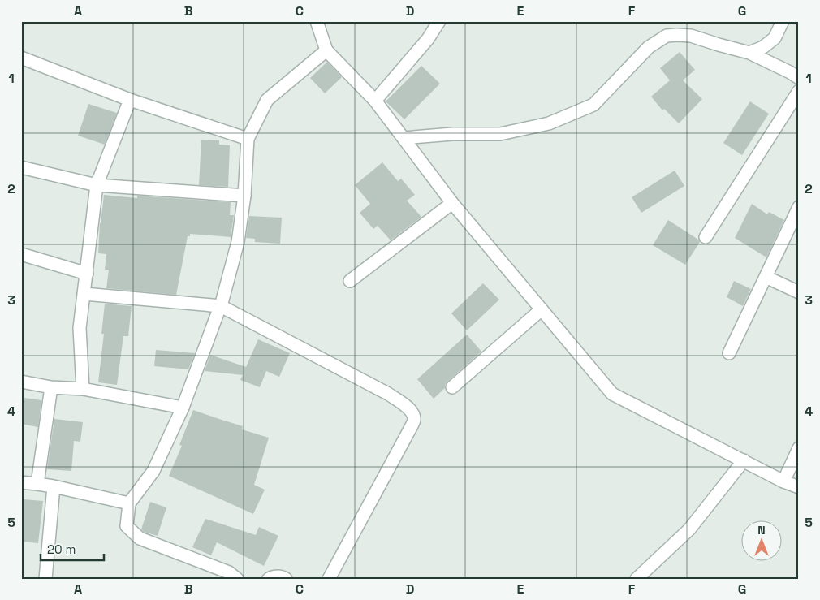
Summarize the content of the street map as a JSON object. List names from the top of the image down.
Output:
{
  "scale_bar": "20 m",
  "north": "top",
  "grid": {
    "columns": [
      "A",
      "B",
      "C",
      "D",
      "E",
      "F",
      "G"
    ],
    "rows": [
      "1",
      "2",
      "3",
      "4",
      "5"
    ]
  }
}
